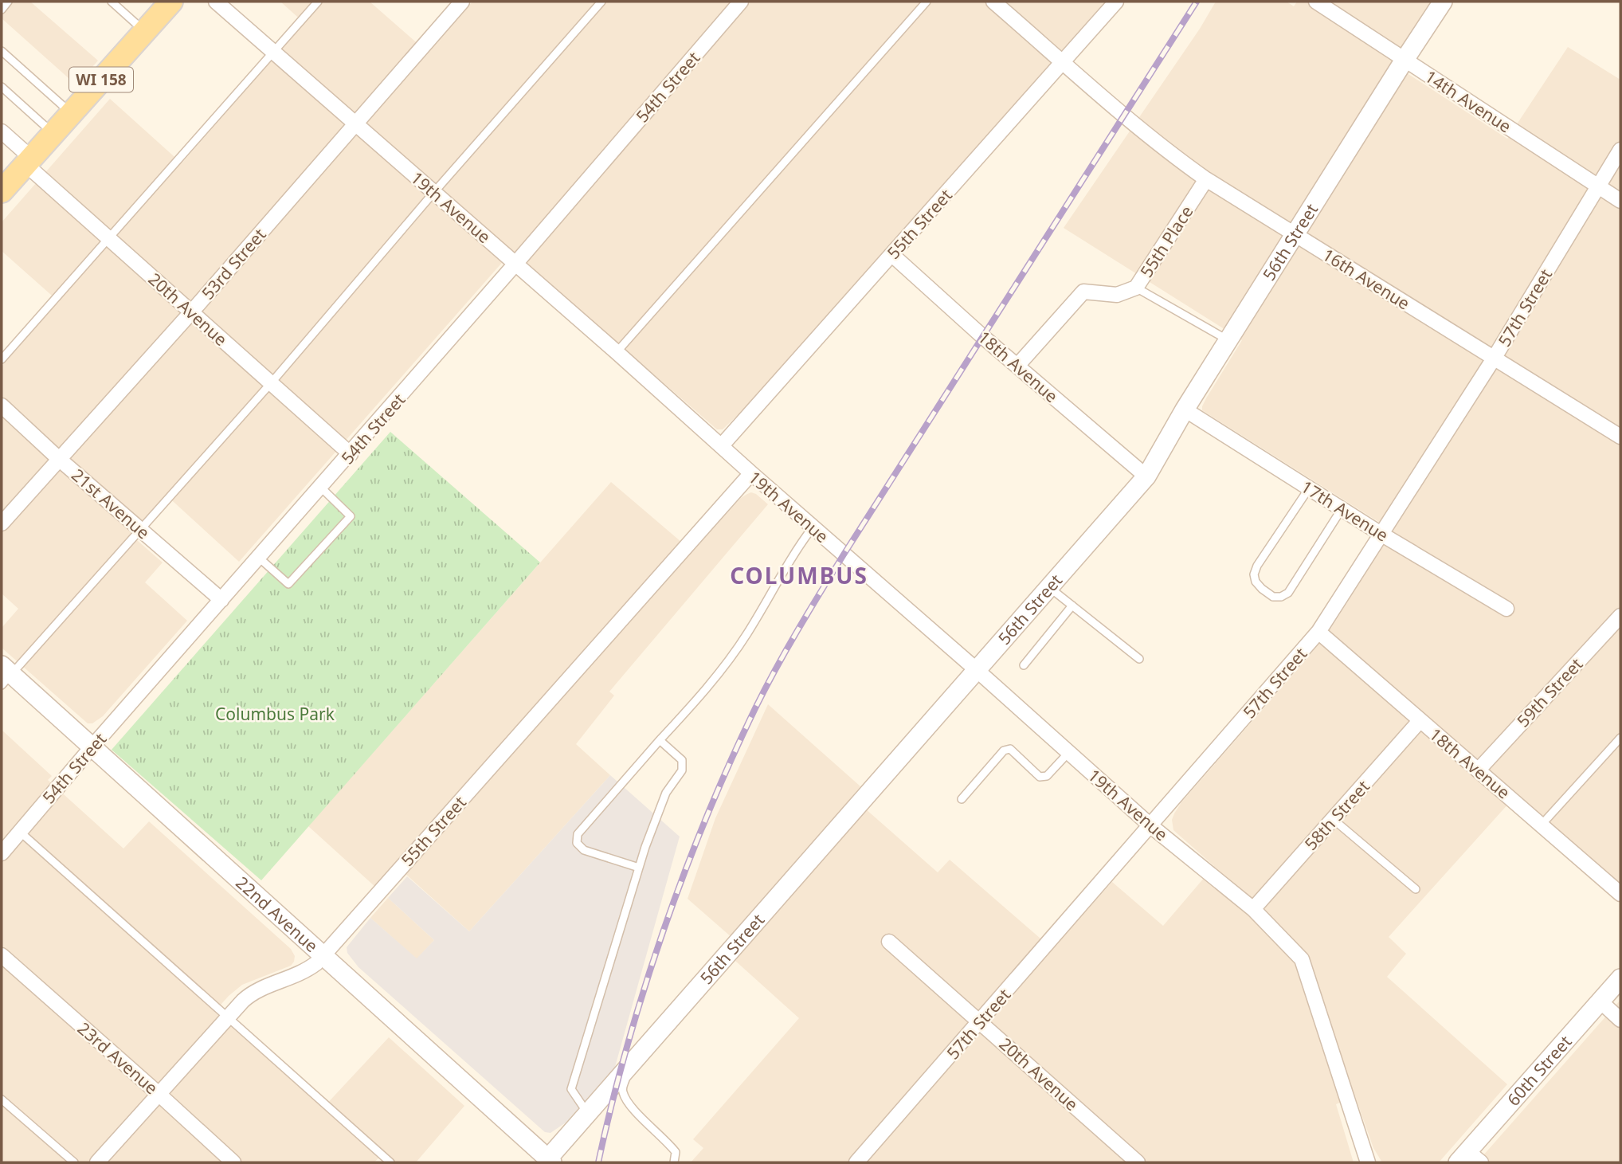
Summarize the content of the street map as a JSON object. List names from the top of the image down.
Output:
{
  "streets": {
    "main road": ["WI 158"],
    "street": [
      "54th Street",
      "14th Avenue",
      "19th Avenue",
      "55th Street",
      "55th Place",
      "56th Street",
      "53rd Street",
      "16th Avenue",
      "57th Street",
      "20th Avenue",
      "18th Avenue",
      "21st Avenue",
      "17th Avenue",
      "59th Street",
      "58th Street",
      "22nd Avenue",
      "23rd Avenue",
      "60th Street"
    ]
  },
  "crossings": [
    ["WI 158", "20th Avenue"],
    ["54th Street", "19th Avenue"],
    ["54th Street", "20th Avenue"],
    ["54th Street", "21st Avenue"],
    ["54th Street", "22nd Avenue"],
    ["14th Avenue", "56th Street"],
    ["14th Avenue", "57th Street"],
    ["19th Avenue", "55th Street"],
    ["19th Avenue", "56th Street"],
    ["19th Avenue", "53rd Street"],
    ["19th Avenue", "57th Street"],
    ["19th Avenue", "58th Street"],
    ["55th Street", "16th Avenue"],
    ["55th Street", "18th Avenue"],
    ["55th Street", "22nd Avenue"],
    ["55th Street", "23rd Avenue"],
    ["55th Place", "16th Avenue"],
    ["55th Place", "18th Avenue"],
    ["56th Street", "16th Avenue"],
    ["56th Street", "18th Avenue"],
    ["56th Street", "17th Avenue"],
    ["56th Street", "22nd Avenue"],
    ["53rd Street", "20th Avenue"],
    ["53rd Street", "21st Avenue"],
    ["16th Avenue", "57th Street"],
    ["57th Street", "20th Avenue"],
    ["57th Street", "18th Avenue"],
    ["57th Street", "17th Avenue"],
    ["18th Avenue", "59th Street"],
    ["18th Avenue", "58th Street"]
  ],
  "districts": ["COLUMBUS"],
  "parks": ["Columbus Park"]
}
